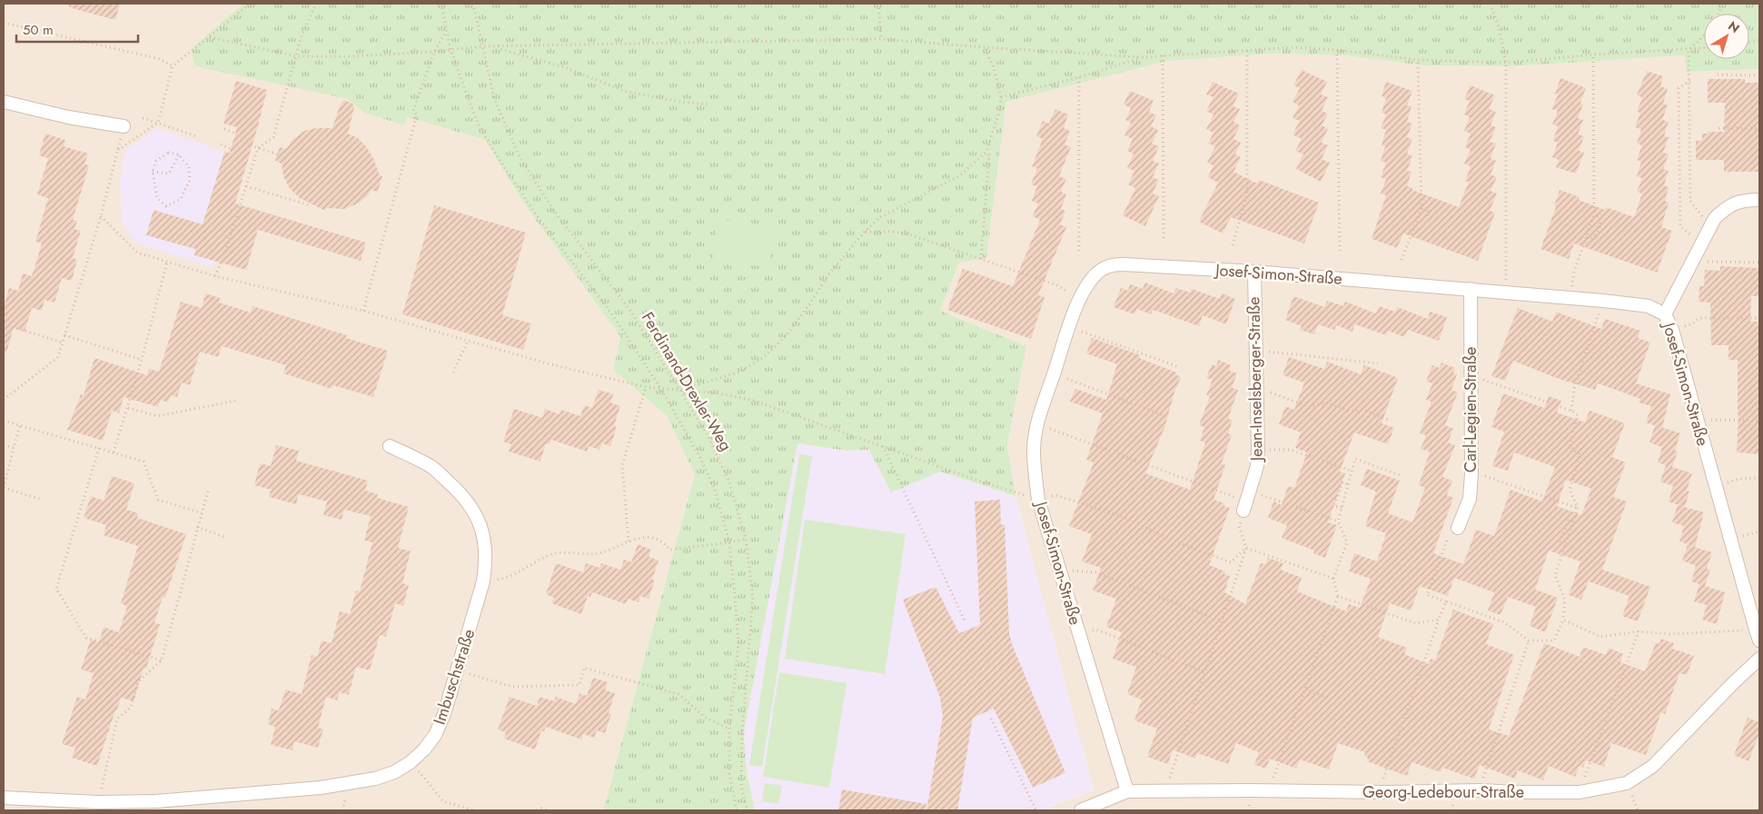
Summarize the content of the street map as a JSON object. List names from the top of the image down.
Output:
{
  "streets": {
    "street": [
      "Josef-Simon-Straße",
      "Jean-Inselsberger-Straße",
      "Carl-Legien-Straße",
      "Imbuschstraße",
      "Georg-Ledebour-Straße"
    ],
    "path": ["Ferdinand-Drexler-Weg"]
  },
  "crossings": [
    ["Josef-Simon-Straße", "Jean-Inselsberger-Straße"],
    ["Josef-Simon-Straße", "Carl-Legien-Straße"],
    ["Josef-Simon-Straße", "Georg-Ledebour-Straße"]
  ],
  "scale_bar": "50 m",
  "north": "top right"
}
